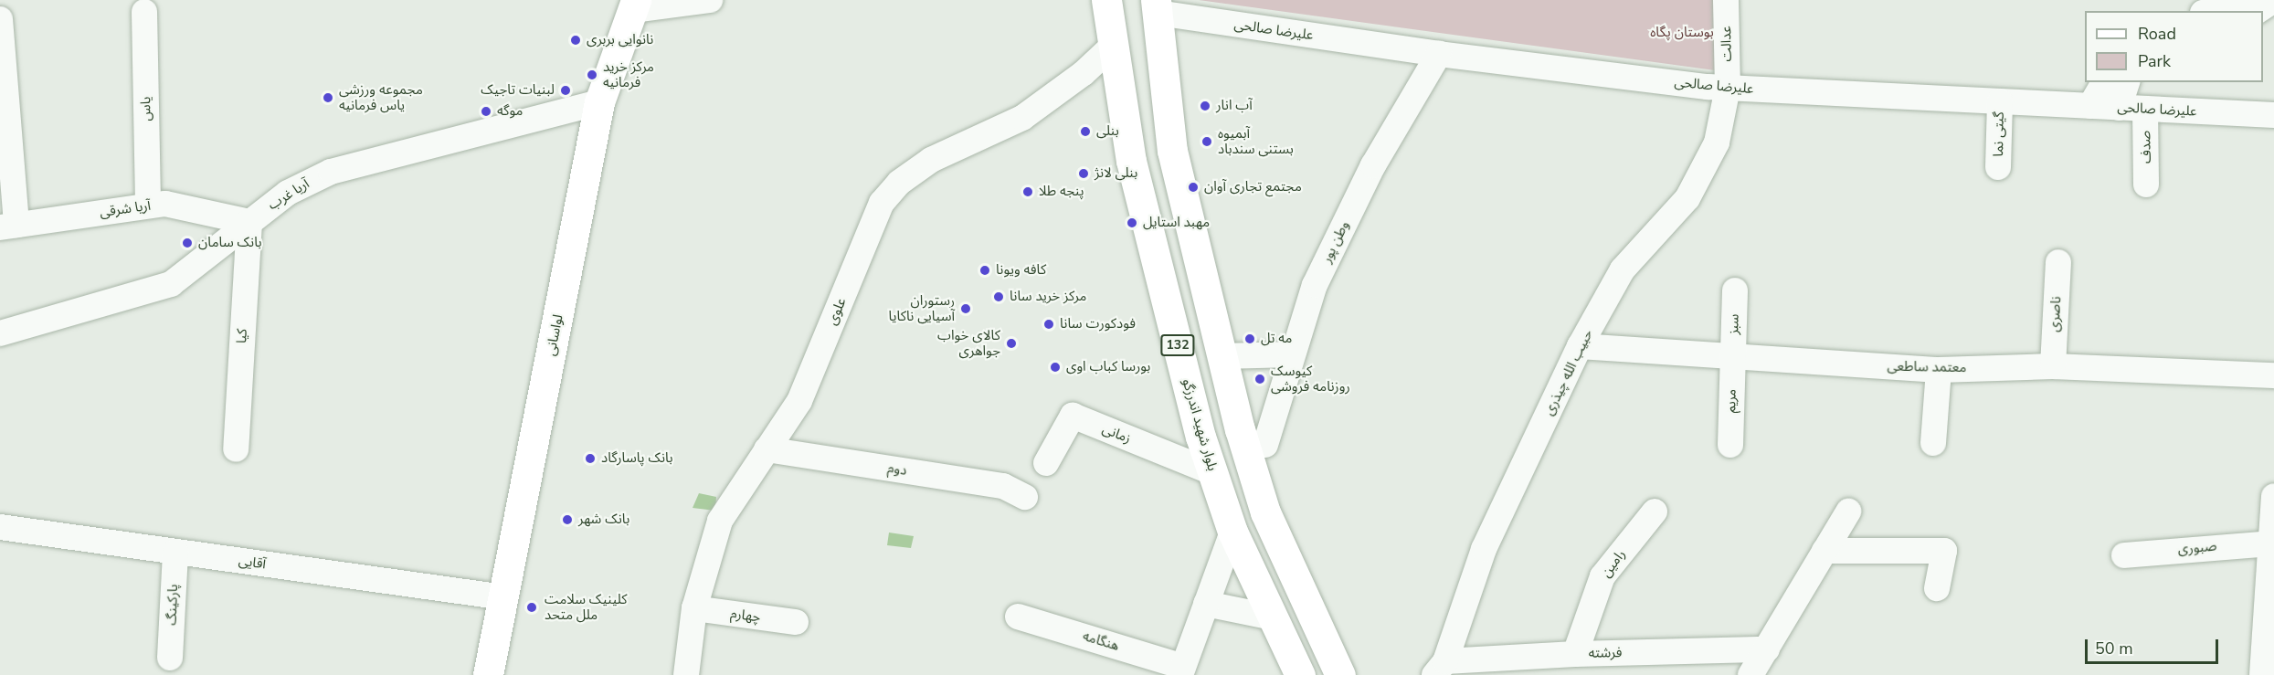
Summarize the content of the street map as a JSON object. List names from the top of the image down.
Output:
{
  "streets": {
    "main road": ["لواسانی", "132", "بلوار شهید اندرزگو"],
    "street": [
      "علیرضا صالحی",
      "عدالت",
      "یاس",
      "گیتی نما",
      "صدف",
      "آریا غرب",
      "آریا شرقی",
      "وطن پور",
      "علوی",
      "ناصری",
      "سبز",
      "کیا",
      "معتمد ساطعی",
      "حبیب الله چیذری",
      "مریم",
      "زمانی",
      "دوم",
      "صبوری",
      "آقایی",
      "رامین",
      "پارکینگ",
      "چهارم",
      "هنگامه",
      "فرشته"
    ]
  },
  "crossings": [
    ["علیرضا صالحی", "عدالت"],
    ["علیرضا صالحی", "گیتی نما"],
    ["علیرضا صالحی", "صدف"],
    ["علیرضا صالحی", "وطن پور"],
    ["علیرضا صالحی", "حبیب الله چیذری"],
    ["عدالت", "حبیب الله چیذری"],
    ["یاس", "آریا شرقی"],
    ["آریا غرب", "آریا شرقی"],
    ["آریا غرب", "لواسانی"],
    ["آریا غرب", "کیا"],
    ["آریا شرقی", "کیا"],
    ["علوی", "بلوار شهید اندرزگو"],
    ["علوی", "دوم"],
    ["علوی", "چهارم"],
    ["ناصری", "معتمد ساطعی"],
    ["سبز", "معتمد ساطعی"],
    ["سبز", "مریم"],
    ["لواسانی", "آقایی"],
    ["معتمد ساطعی", "حبیب الله چیذری"],
    ["معتمد ساطعی", "مریم"],
    ["حبیب الله چیذری", "فرشته"],
    ["بلوار شهید اندرزگو", "زمانی"],
    ["آقایی", "پارکینگ"],
    ["رامین", "فرشته"]
  ],
  "parks": ["بوستان پگاه"],
  "places": [
    "نانوایی بربری",
    "مرکز خرید فرمانیه",
    "لبنیات تاجیک",
    "مجموعه ورزشی یاس فرمانیه",
    "آب انار",
    "موگه",
    "بنلی",
    "آبمیوه بستنی سندباد",
    "بنلی لانژ",
    "مجتمع تجاری آوان",
    "پنجه طلا",
    "مهبد استایل",
    "بانک سامان",
    "کافه ویونا",
    "مرکز خرید سانا",
    "رستوران آسیایی ناکایا",
    "فودکورت سانا",
    "مه تل",
    "کالای خواب جواهری",
    "بورسا کباب اوی",
    "کیوسک روزنامه فروشی",
    "بانک پاسارگاد",
    "بانک شهر",
    "کلینیک سلامت ملل متحد"
  ],
  "legend": ["Road", "Park"],
  "scale_bar": "50 m"
}
